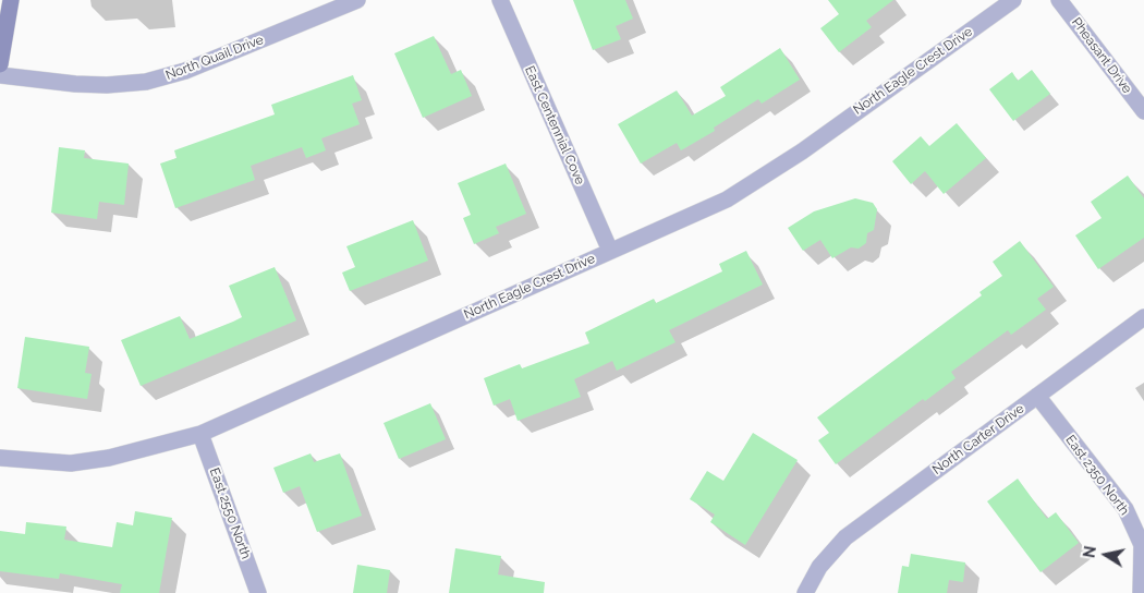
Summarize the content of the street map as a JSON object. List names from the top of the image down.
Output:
{
  "streets": {
    "street": [
      "Pheasant Drive",
      "North Quail Drive",
      "North Eagle Crest Drive",
      "East Centennial Cove",
      "North Carter Drive",
      "East 2350 North",
      "East 2550 North"
    ]
  },
  "crossings": [
    ["North Eagle Crest Drive", "East Centennial Cove"],
    ["North Eagle Crest Drive", "East 2550 North"],
    ["North Carter Drive", "East 2350 North"]
  ],
  "north": "left"
}
